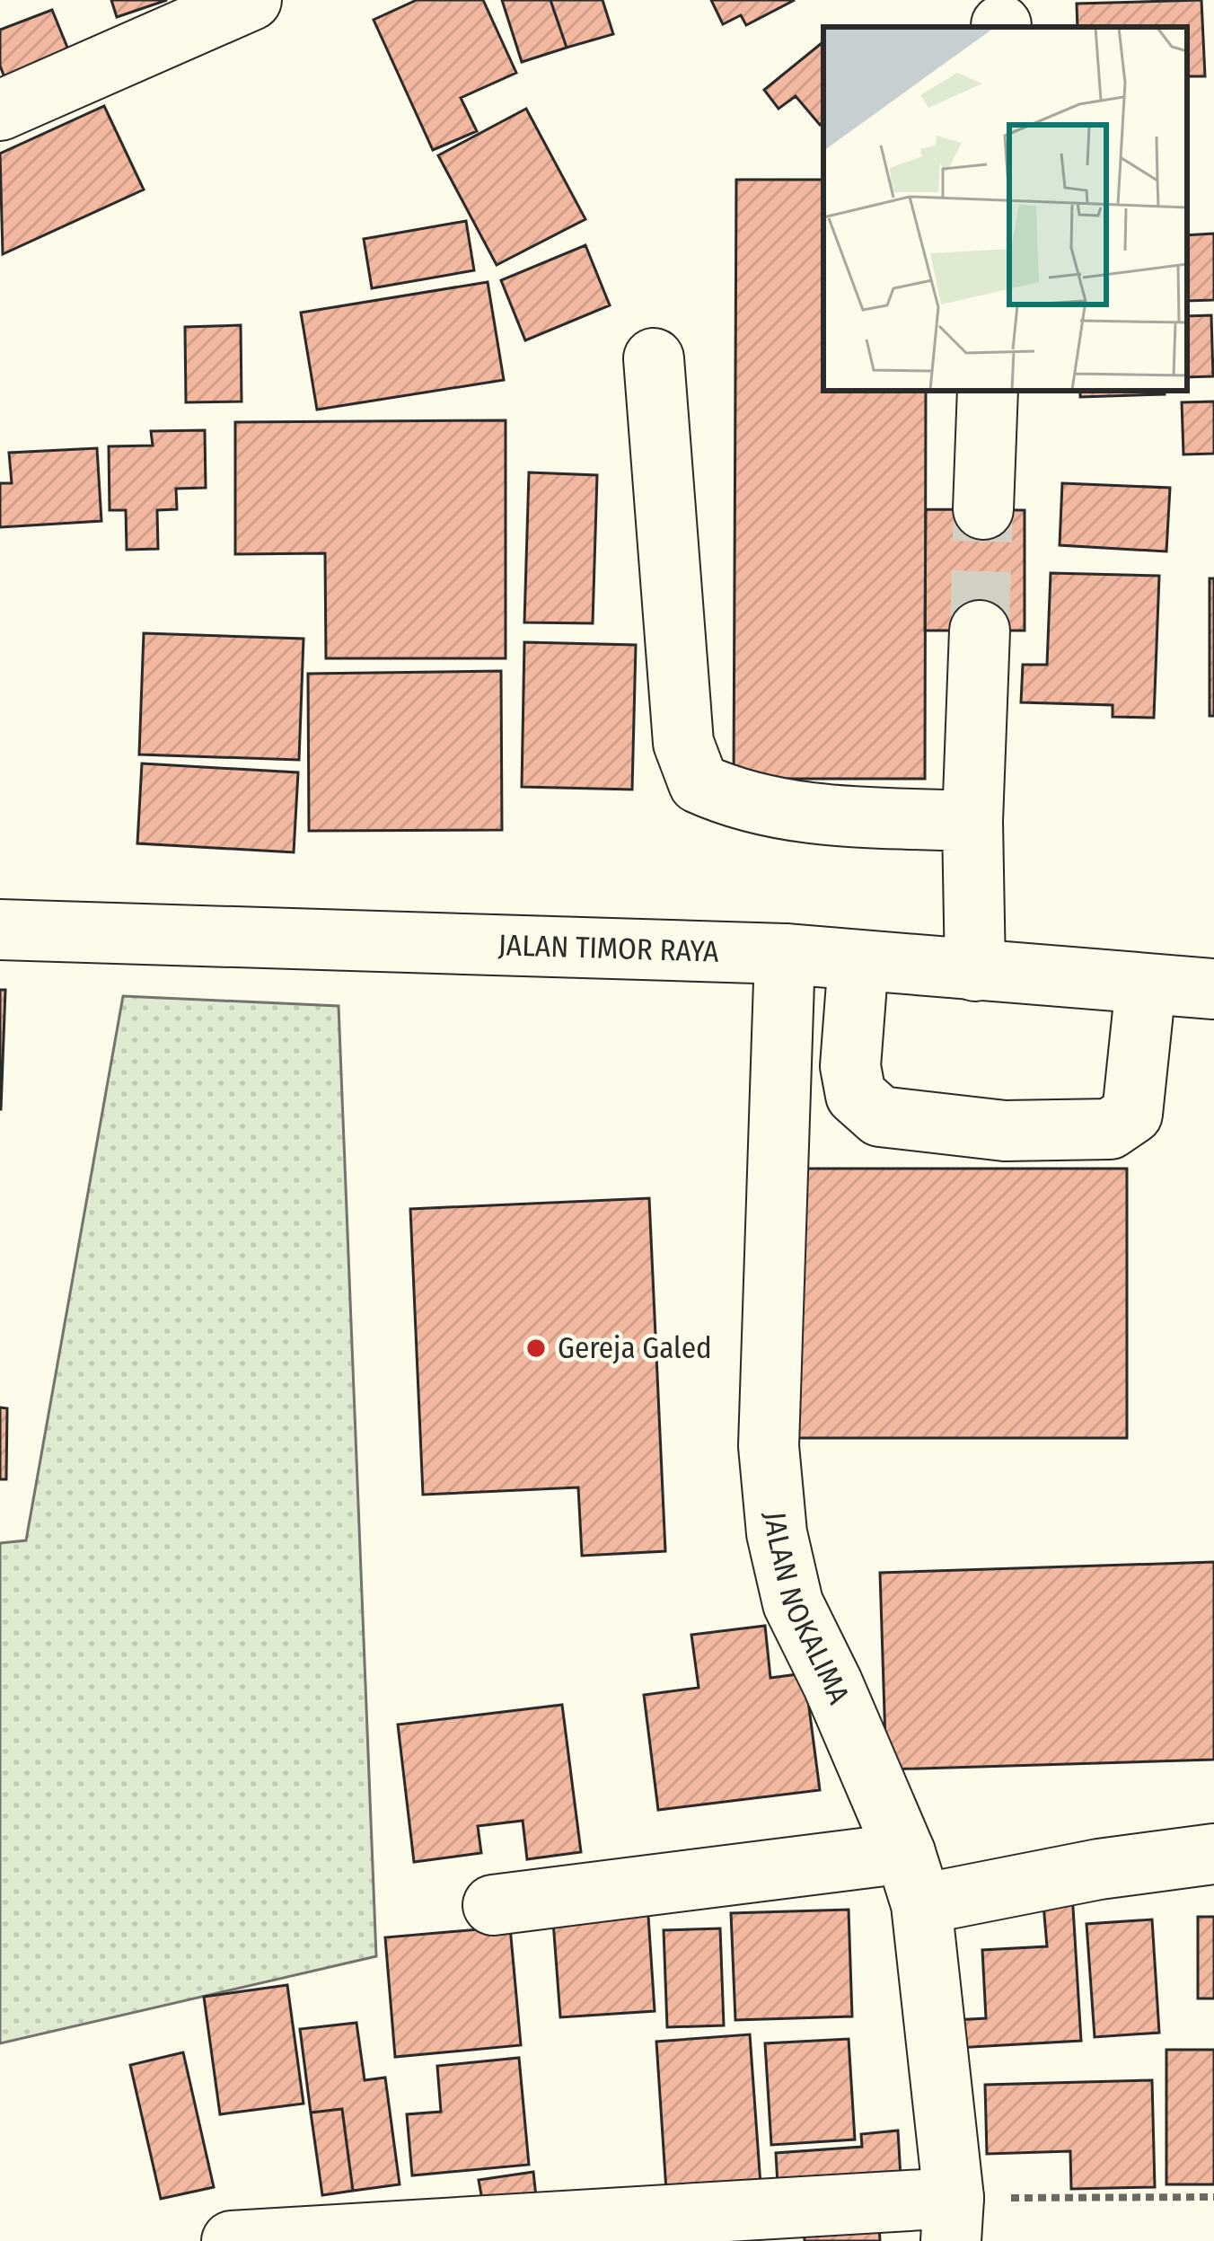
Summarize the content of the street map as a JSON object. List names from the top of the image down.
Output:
{
  "streets": {
    "main road": ["JALAN TIMOR RAYA", "JALAN NOKALIMA"]
  },
  "crossings": [
    ["JALAN TIMOR RAYA", "JALAN NOKALIMA"]
  ],
  "places": ["Gereja Galed"]
}
